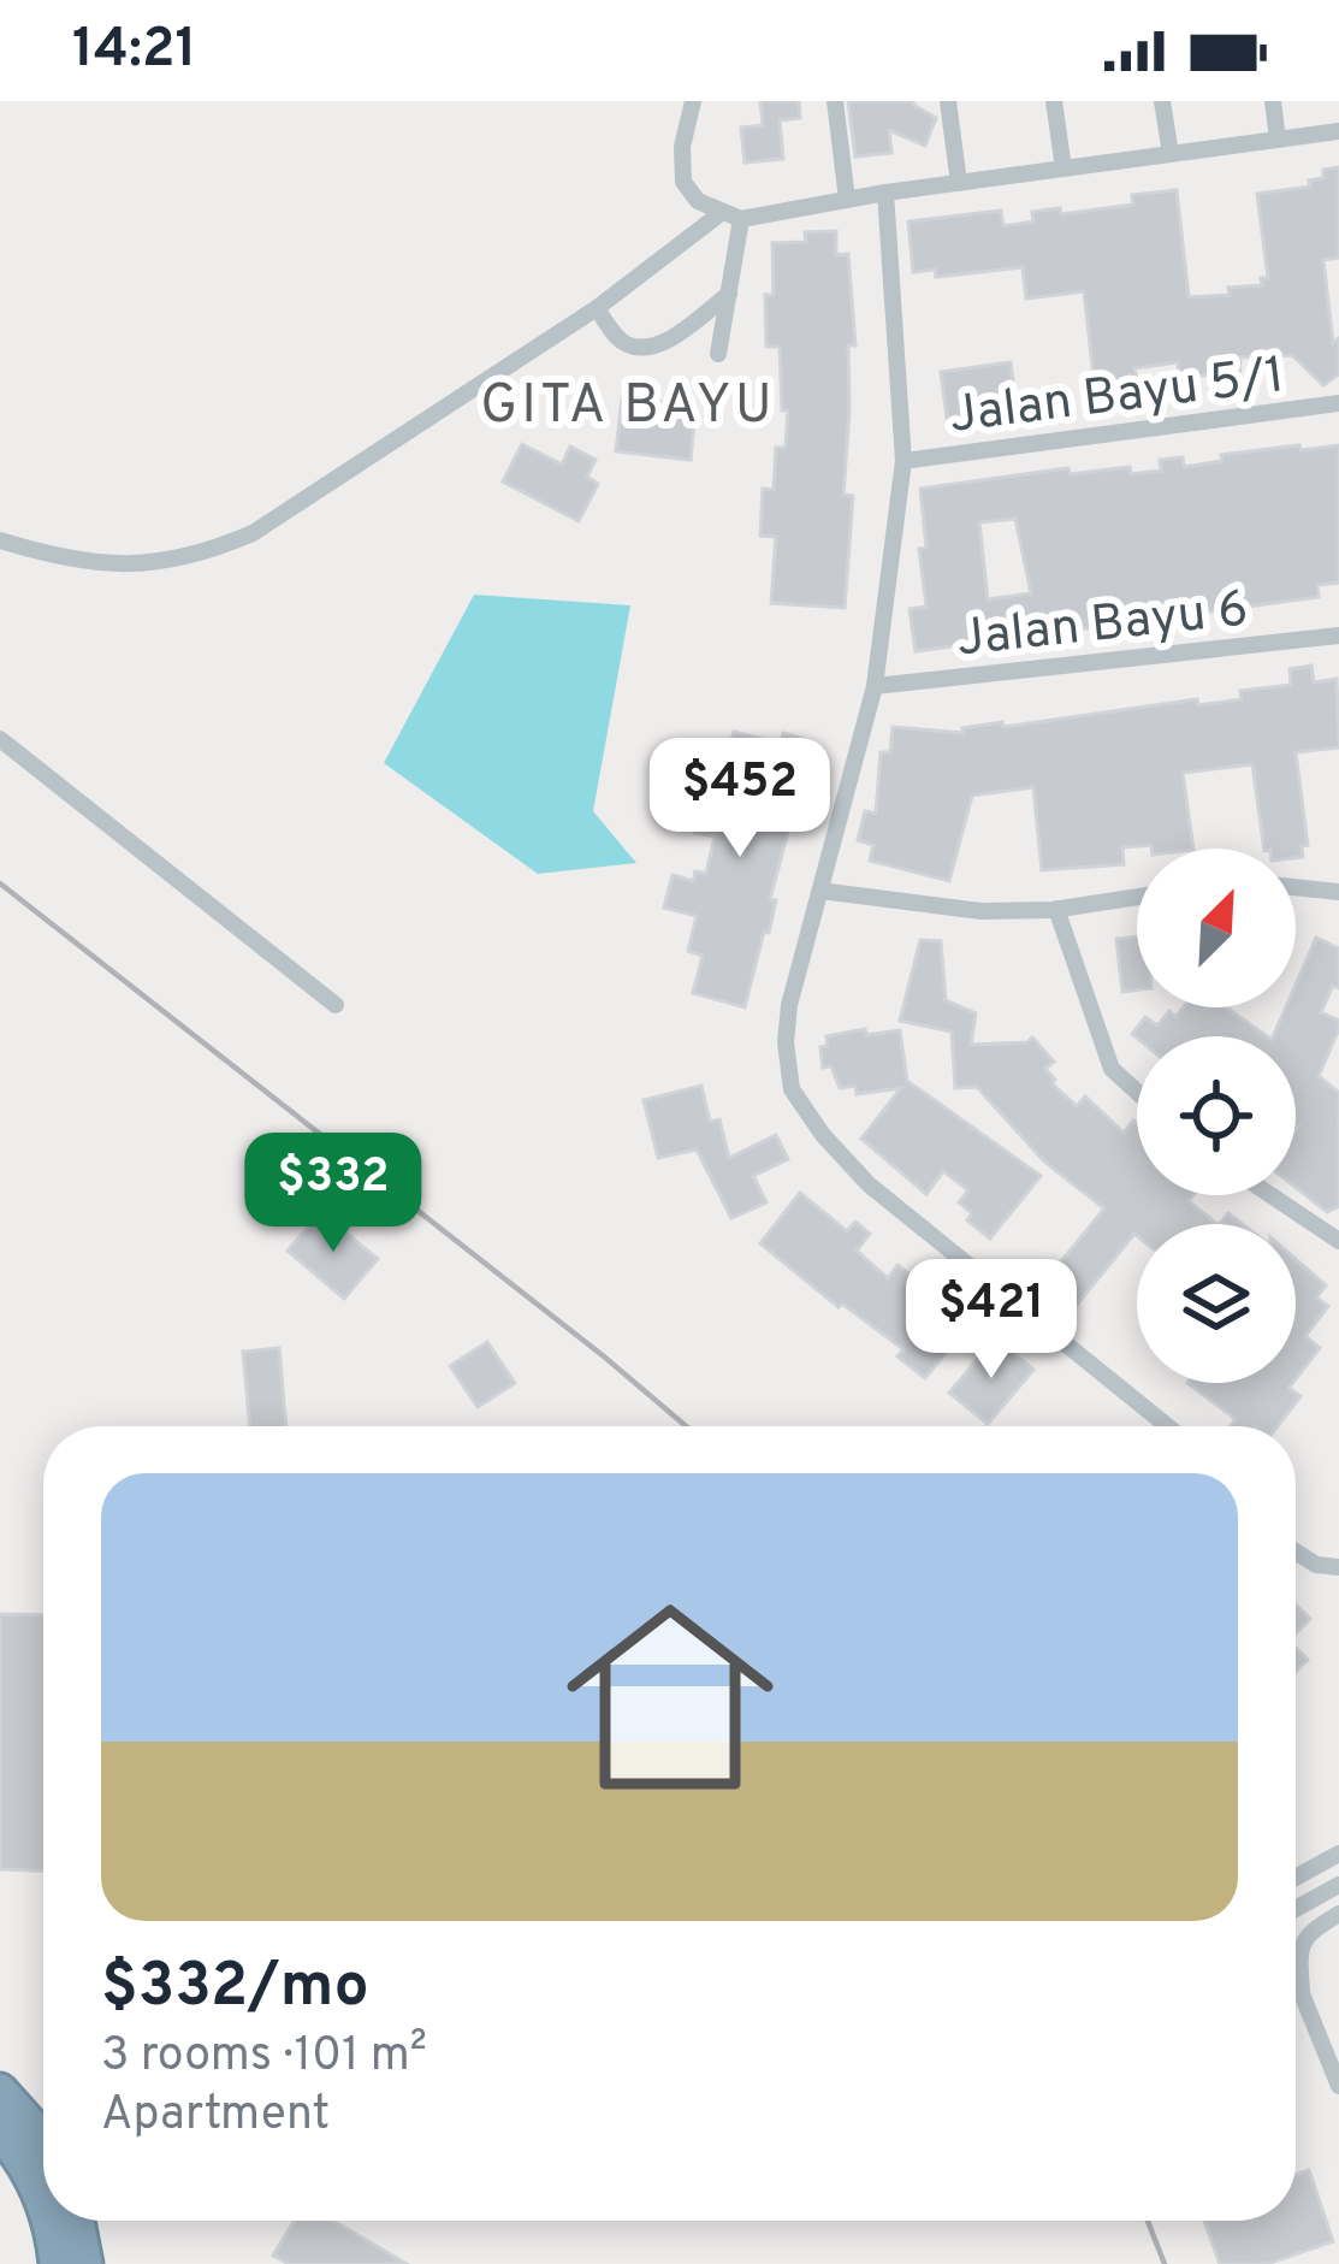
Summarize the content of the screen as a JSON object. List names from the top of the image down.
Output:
{
  "streets": {
    "street": ["Jalan Bayu 5/1", "Jalan Bayu 6"]
  },
  "districts": ["GITA BAYU"],
  "north": "top right",
  "page": {
    "status": "14:21",
    "price": ["$452", "$332", "$421"],
    "list": [
      {
        "name": "$332/mo",
        "note": "3 rooms · 101 m² · Apartment"
      }
    ]
  }
}
